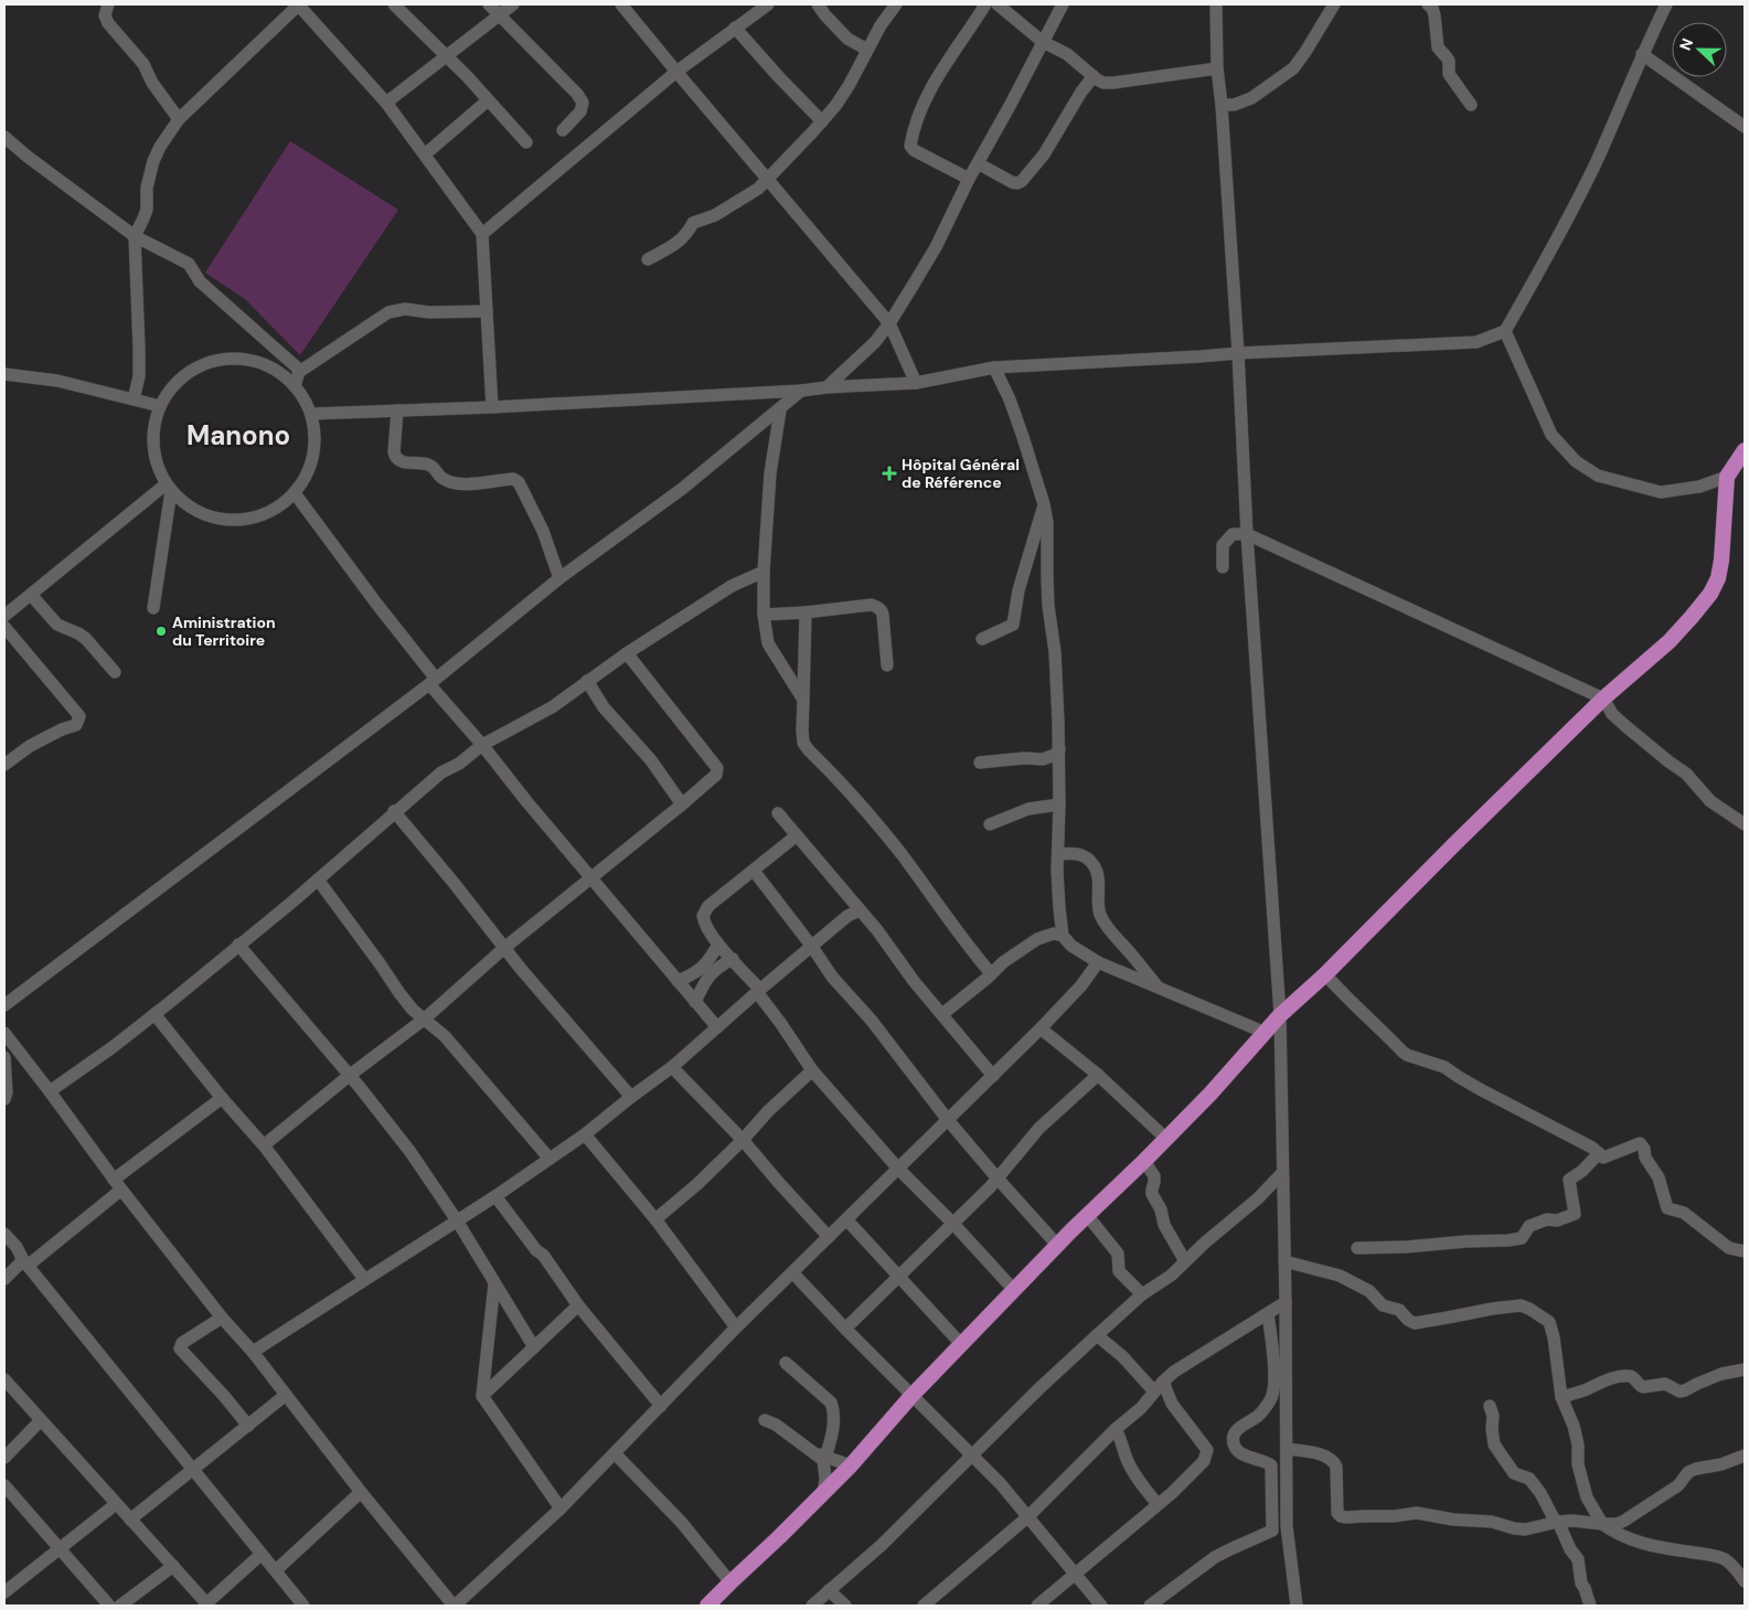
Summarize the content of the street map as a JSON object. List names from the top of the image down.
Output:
{
  "districts": ["Manono"],
  "places": {
    "health": ["Hôpital Général de Référence"],
    "other": ["Aministration du Territoire"]
  },
  "north": "left"
}
